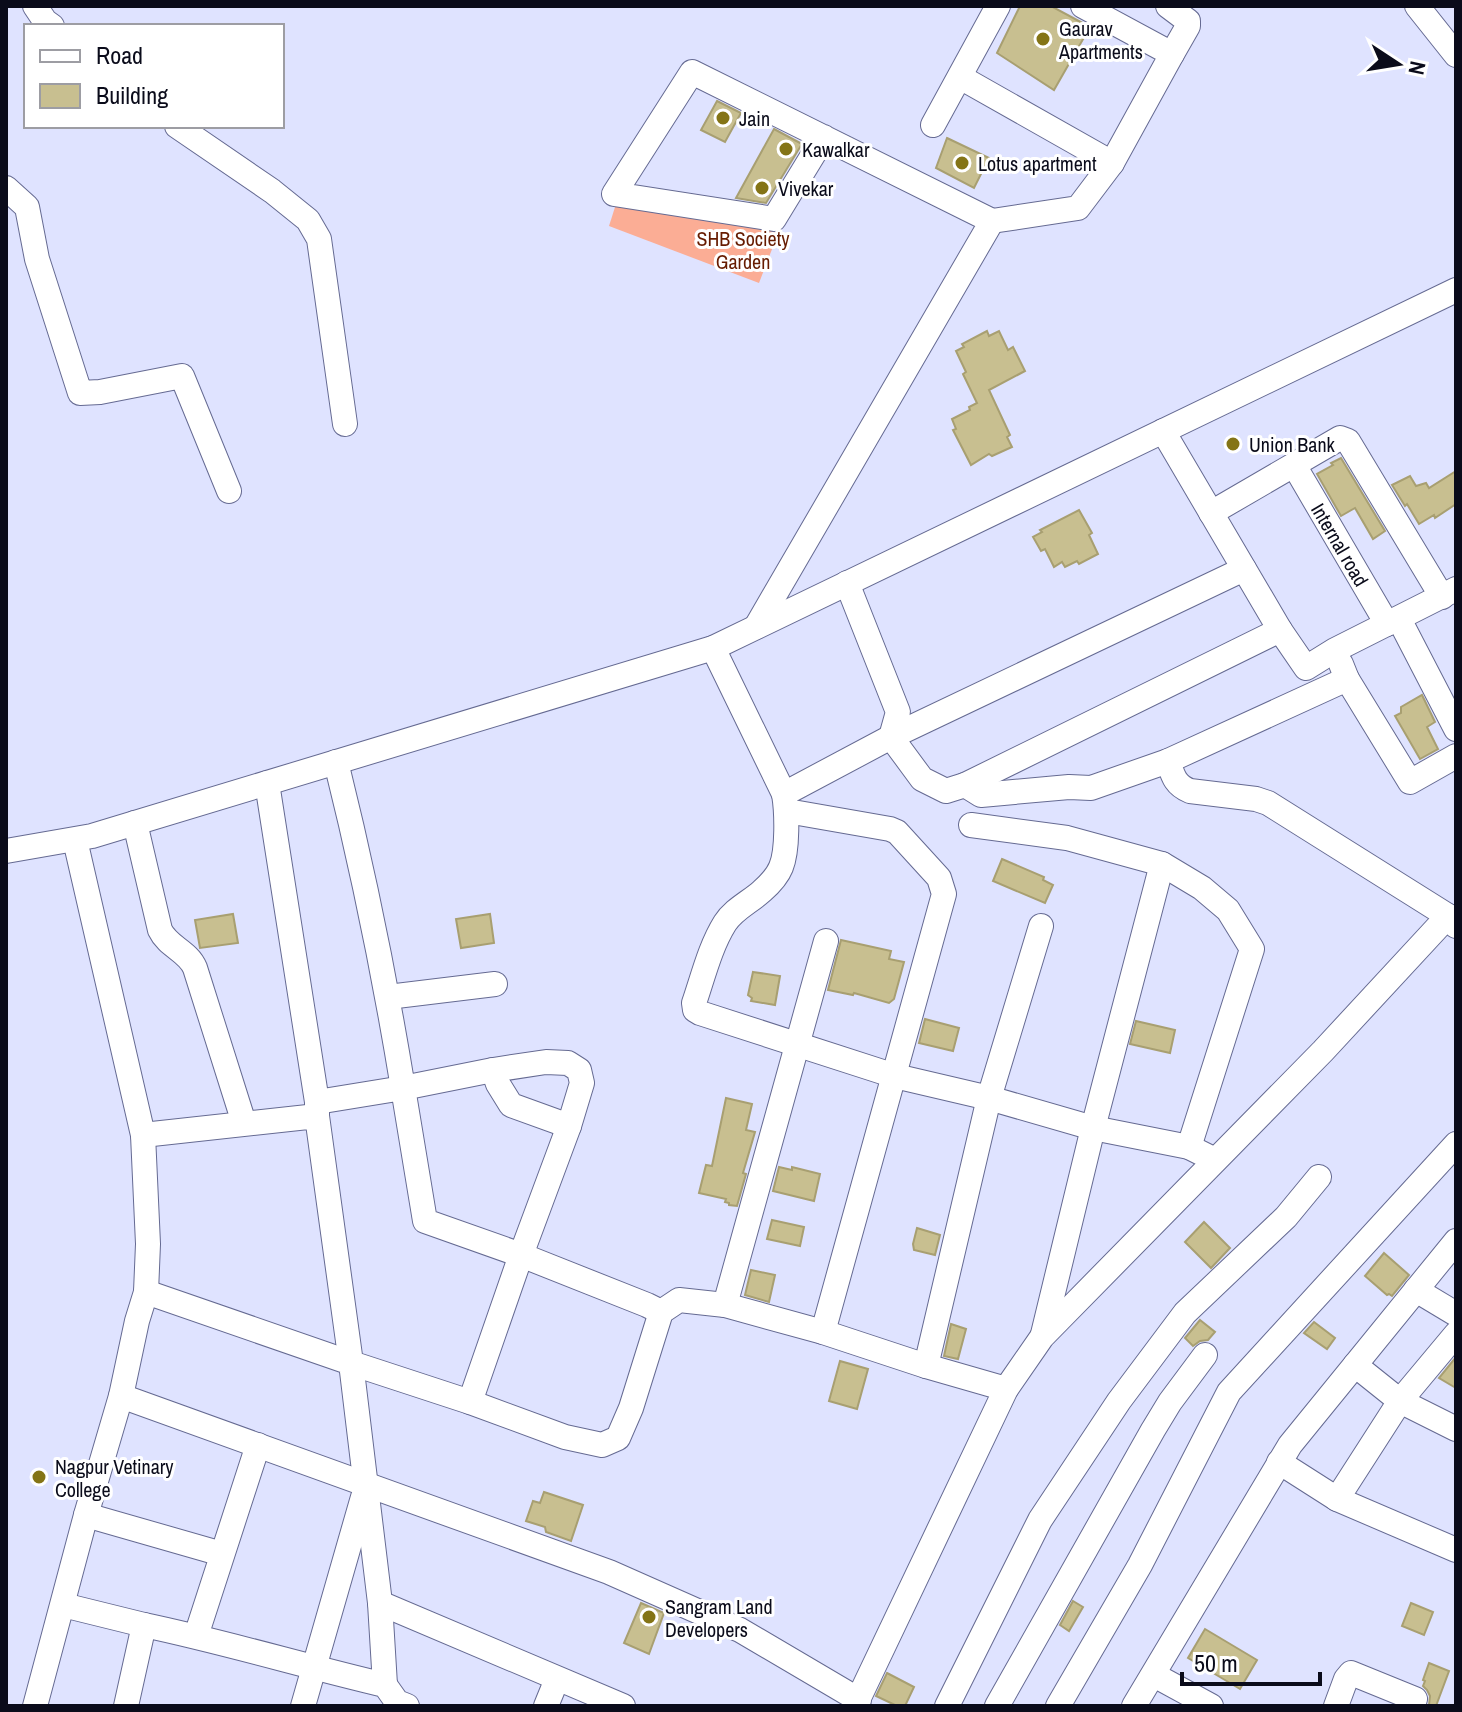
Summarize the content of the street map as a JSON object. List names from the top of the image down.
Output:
{
  "streets": {
    "street": ["Internal road"]
  },
  "parks": ["SHB Society Garden"],
  "places": [
    "Gaurav Apartments",
    "Jain",
    "Kawalkar",
    "Lotus apartment",
    "Vivekar",
    "Union Bank",
    "Nagpur Vetinary College",
    "Sangram Land Developers"
  ],
  "legend": ["Road", "Building"],
  "scale_bar": "50 m",
  "north": "right"
}
